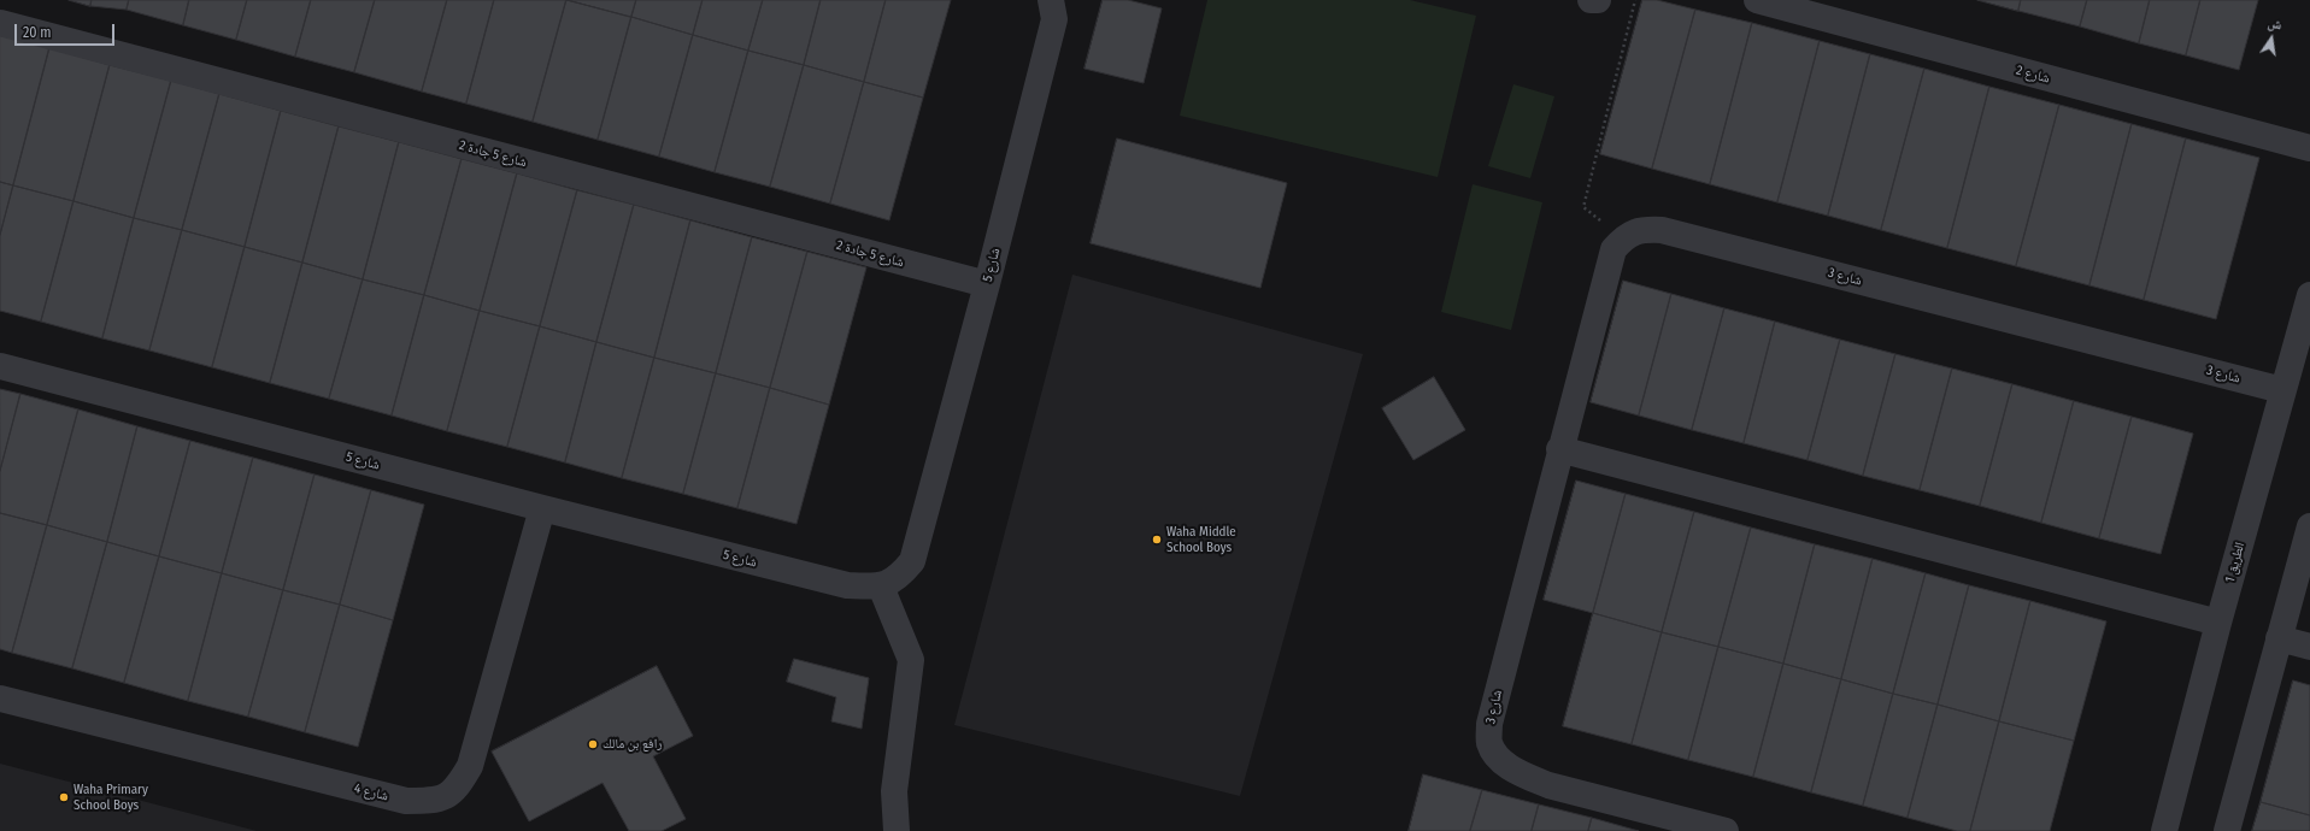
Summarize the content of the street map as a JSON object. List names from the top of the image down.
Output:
{
  "streets": {
    "street": [
      "شارع 2",
      "شارع 5 جادة 2",
      "شارع 5",
      "شارع 3",
      "الطريق 1",
      "شارع 4"
    ]
  },
  "crossings": [
    ["شارع 5 جادة 2", "شارع 5"],
    ["شارع 5", "شارع 4"],
    ["شارع 3", "الطريق 1"]
  ],
  "places": ["Waha Middle School Boys", "رافع بن مالك", "Waha Primary School Boys"],
  "scale_bar": "20 m",
  "north": "top"
}
